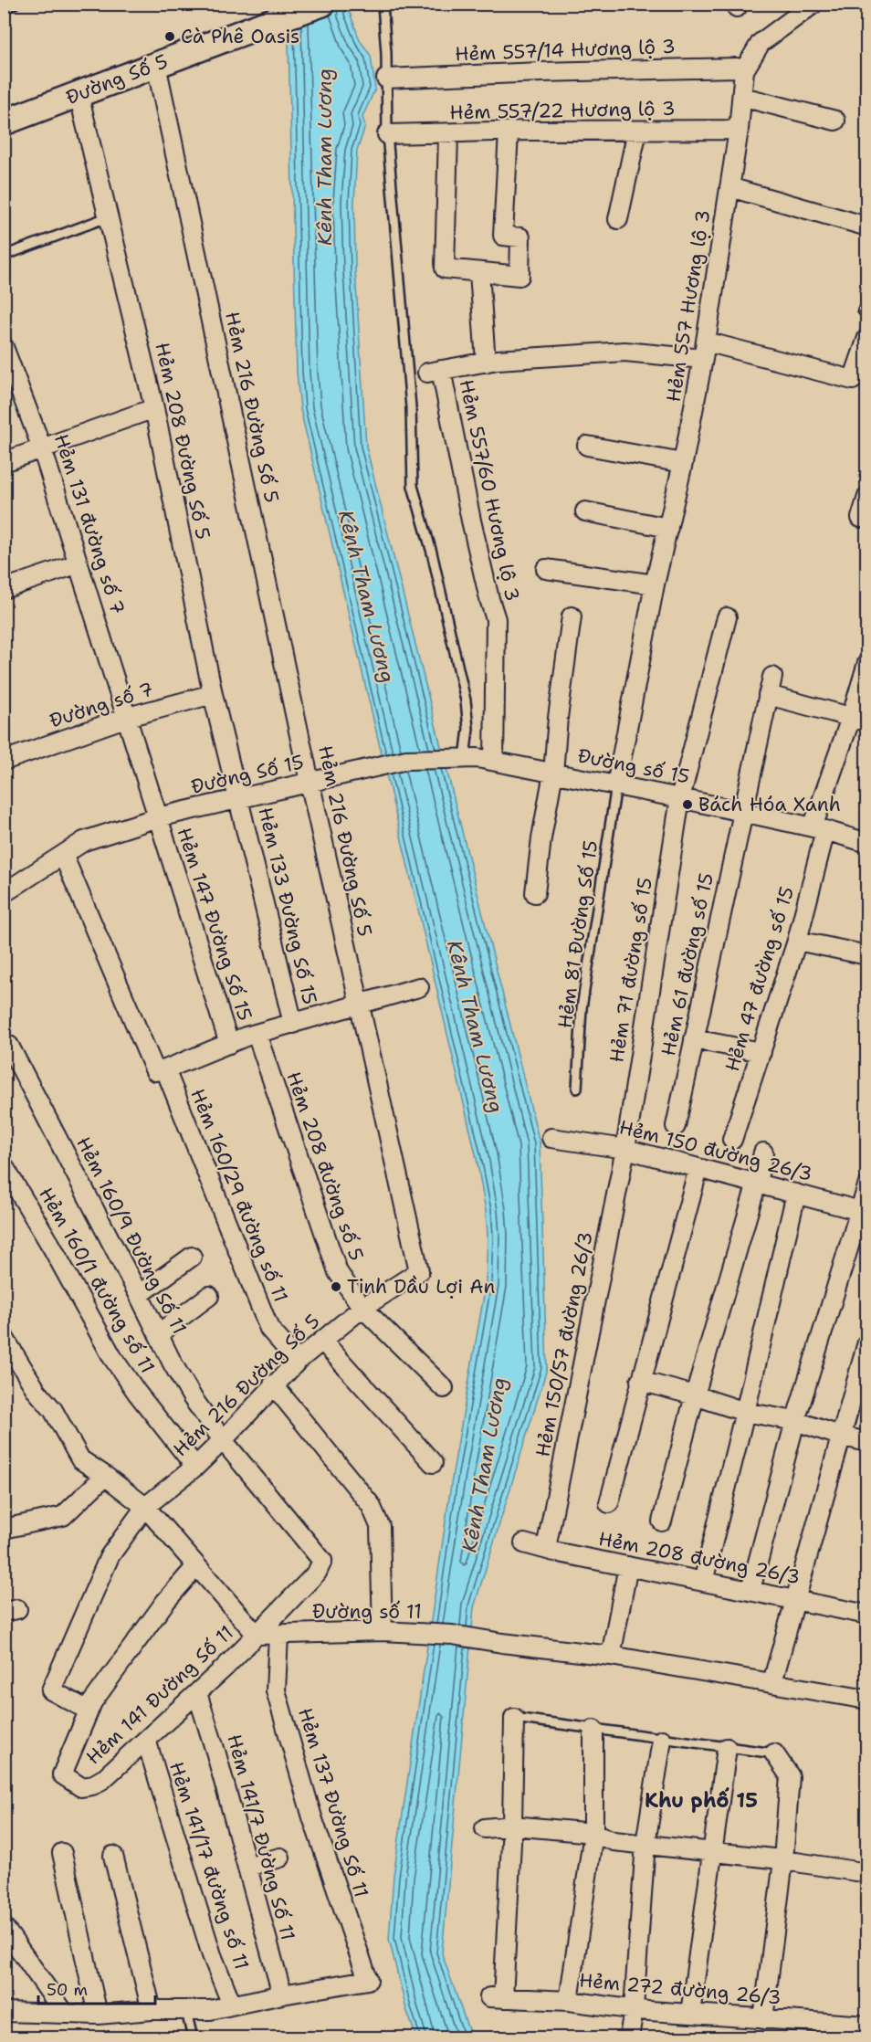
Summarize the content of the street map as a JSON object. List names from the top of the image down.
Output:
{
  "streets": {
    "street": [
      "Hẻm 557/14 Hương lộ 3",
      "Đường Số 5",
      "Hẻm 557/22 Hương lộ 3",
      "Hẻm 557 Hương lộ 3",
      "Hẻm 216 Đường Số 5",
      "Hẻm 208 Đường Số 5",
      "Hẻm 557/60 Hương lộ 3",
      "Hẻm 131 đường số 7",
      "Đường số 7",
      "Đường số 15",
      "Đường Số 15",
      "Hẻm 133 Đường Số 15",
      "Hẻm 147 Đường Số 15",
      "Hẻm 61 đường số 15",
      "Hẻm 71 đường số 15",
      "Hẻm 47 đường số 15",
      "Hẻm 150 đường 26/3",
      "Hẻm 208 đường số 5",
      "Hẻm 160/29 đường số 11",
      "Hẻm 160/9 Đường Số 11",
      "Hẻm 160/1 đường số 11",
      "Hẻm 150/57 đường 26/3",
      "Hẻm 208 đường 26/3",
      "Đường số 11",
      "Hẻm 141 Đường Số 11",
      "Hẻm 137 Đường Số 11",
      "Hẻm 141/7 Đường Số 11",
      "Hẻm 141/17 đường số 11",
      "Hẻm 272 đường 26/3"
    ],
    "lane": ["Hẻm 81 Đường Số 15"]
  },
  "crossings": [
    ["Hẻm 557/14 Hương lộ 3", "Hẻm 557 Hương lộ 3"],
    ["Đường Số 5", "Hẻm 216 Đường Số 5"],
    ["Đường Số 5", "Hẻm 208 Đường Số 5"],
    ["Hẻm 557/22 Hương lộ 3", "Hẻm 557 Hương lộ 3"],
    ["Hẻm 557 Hương lộ 3", "Hẻm 557/60 Hương lộ 3"],
    ["Hẻm 557 Hương lộ 3", "Đường số 15"],
    ["Hẻm 557 Hương lộ 3", "Hẻm 81 Đường Số 15"],
    ["Hẻm 216 Đường Số 5", "Đường Số 15"],
    ["Hẻm 216 Đường Số 5", "Hẻm 208 đường số 5"],
    ["Hẻm 216 Đường Số 5", "Hẻm 160/29 đường số 11"],
    ["Hẻm 216 Đường Số 5", "Hẻm 160/9 Đường Số 11"],
    ["Hẻm 216 Đường Số 5", "Hẻm 160/1 đường số 11"],
    ["Hẻm 216 Đường Số 5", "Hẻm 141 Đường Số 11"],
    ["Hẻm 208 Đường Số 5", "Đường số 7"],
    ["Hẻm 208 Đường Số 5", "Đường Số 15"],
    ["Hẻm 208 Đường Số 5", "Hẻm 133 Đường Số 15"],
    ["Hẻm 557/60 Hương lộ 3", "Đường số 15"],
    ["Hẻm 131 đường số 7", "Đường số 7"],
    ["Hẻm 131 đường số 7", "Đường Số 15"],
    ["Hẻm 131 đường số 7", "Hẻm 147 Đường Số 15"],
    ["Đường số 15", "Đường Số 15"],
    ["Đường số 15", "Hẻm 81 Đường Số 15"],
    ["Đường số 15", "Hẻm 61 đường số 15"],
    ["Đường số 15", "Hẻm 71 đường số 15"],
    ["Đường số 15", "Hẻm 47 đường số 15"],
    ["Đường Số 15", "Hẻm 133 Đường Số 15"],
    ["Đường Số 15", "Hẻm 147 Đường Số 15"],
    ["Đường Số 15", "Hẻm 160/29 đường số 11"],
    ["Hẻm 71 đường số 15", "Hẻm 150 đường 26/3"],
    ["Hẻm 71 đường số 15", "Hẻm 150/57 đường 26/3"],
    ["Hẻm 150 đường 26/3", "Hẻm 150/57 đường 26/3"],
    ["Hẻm 160/9 Đường Số 11", "Đường số 11"],
    ["Hẻm 160/9 Đường Số 11", "Hẻm 141 Đường Số 11"],
    ["Hẻm 150/57 đường 26/3", "Hẻm 208 đường 26/3"],
    ["Đường số 11", "Hẻm 141 Đường Số 11"],
    ["Đường số 11", "Hẻm 137 Đường Số 11"],
    ["Hẻm 141 Đường Số 11", "Hẻm 141/7 Đường Số 11"],
    ["Hẻm 141 Đường Số 11", "Hẻm 141/17 đường số 11"],
    ["Hẻm 137 Đường Số 11", "Hẻm 141/7 Đường Số 11"]
  ],
  "districts": ["Khu phố 15"],
  "water": ["Kênh Tham Lương"],
  "places": ["Cà Phê Oasis", "Bách Hóa Xanh", "Tinh Dầu Lợi An"],
  "scale_bar": "50 m"
}
